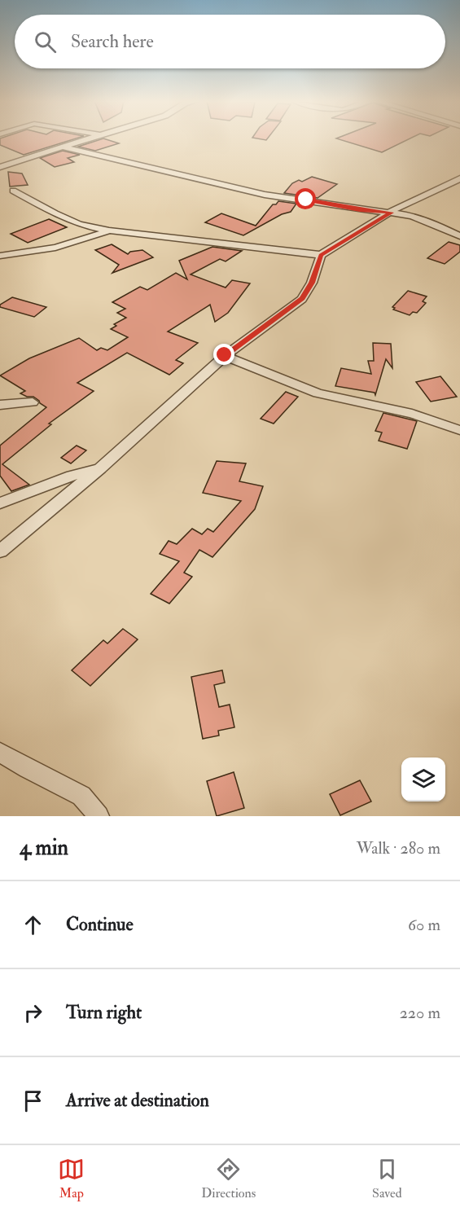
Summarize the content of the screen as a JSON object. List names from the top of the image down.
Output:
{
  "page": {
    "search": "Search here",
    "heading": ["4 min", "Walk · 280 m"],
    "list": [
      ["Continue", "60 m"],
      ["Turn right", "220 m"],
      "Arrive at destination"
    ],
    "nav": ["Map", "Directions", "Saved"]
  }
}
